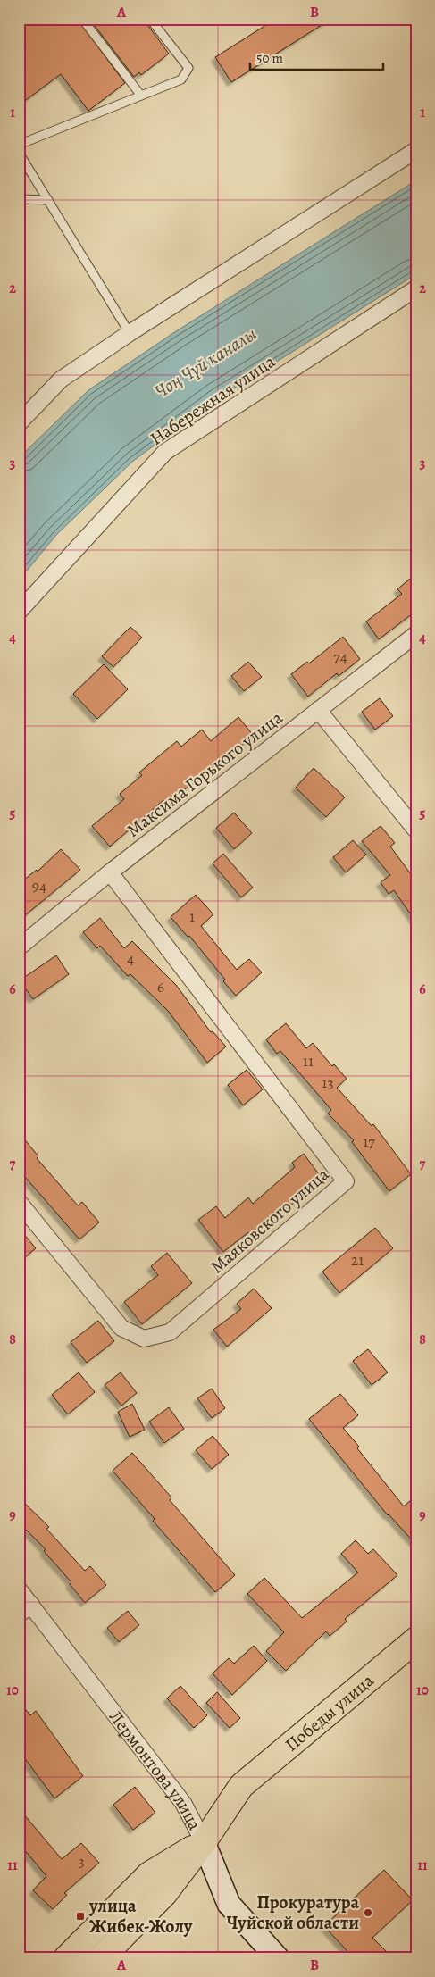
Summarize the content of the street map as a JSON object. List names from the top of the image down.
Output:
{
  "streets": {
    "main road": ["Победы улица", "Лермонтова улица"],
    "street": ["Набережная улица", "Максима Горького улица", "Маяковского улица"]
  },
  "crossings": [
    ["Максима Горького улица", "Маяковского улица"],
    ["Победы улица", "Лермонтова улица"]
  ],
  "water": ["Чоң Чүй каналы"],
  "places": {
    "other": ["Прокуратура Чуйской области"],
    "transit": ["улица Жибек-Жолу"]
  },
  "house_numbers": [
    "74",
    "94",
    "1",
    "4",
    "6",
    "11",
    "13",
    "17",
    "21",
    "3"
  ],
  "scale_bar": "50 m",
  "grid": {
    "columns": ["A", "B"],
    "rows": [
      "1",
      "2",
      "3",
      "4",
      "5",
      "6",
      "7",
      "8",
      "9",
      "10",
      "11"
    ]
  }
}
